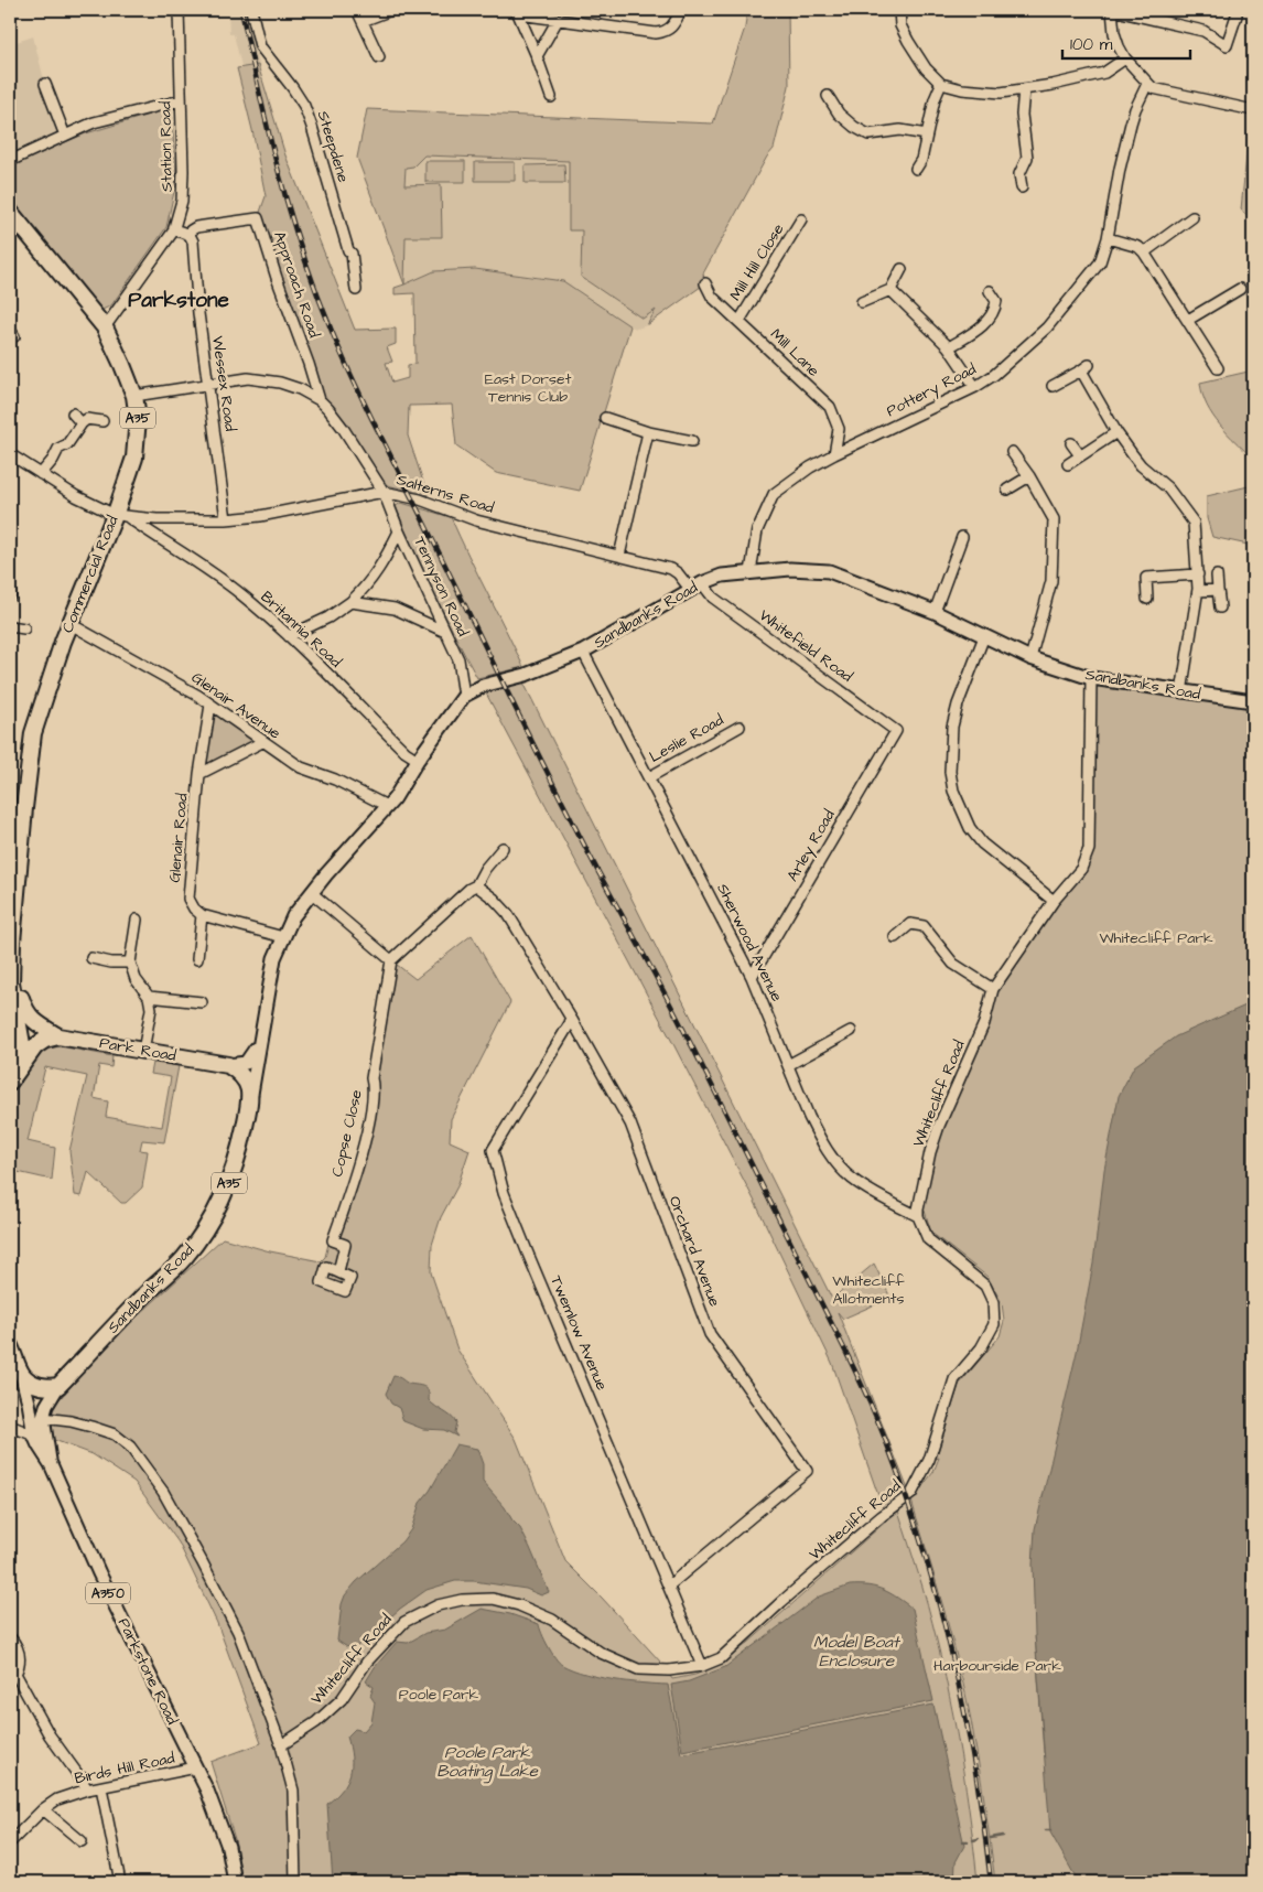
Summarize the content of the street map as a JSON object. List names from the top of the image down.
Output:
{
  "streets": {
    "highway": [
      "A35",
      "Commercial Road",
      "Sandbanks Road",
      "Park Road",
      "Parkstone Road"
    ],
    "main road": ["A350"],
    "street": [
      "Station Road",
      "Steepdene",
      "Mill Hill Close",
      "Approach Road",
      "Mill Lane",
      "Wessex Road",
      "Pottery Road",
      "Salterns Road",
      "Tennyson Road",
      "Britannia Road",
      "Whitefield Road",
      "Glenair Avenue",
      "Leslie Road",
      "Glenair Road",
      "Arley Road",
      "Sherwood Avenue",
      "Whitecliff Road",
      "Copse Close",
      "Orchard Avenue",
      "Twemlow Avenue",
      "Birds Hill Road"
    ]
  },
  "crossings": [
    ["Station Road", "Commercial Road"],
    ["Mill Hill Close", "Mill Lane"],
    ["Approach Road", "Wessex Road"],
    ["Approach Road", "Tennyson Road"],
    ["Mill Lane", "Pottery Road"],
    ["Wessex Road", "Salterns Road"],
    ["Pottery Road", "Sandbanks Road"],
    ["Salterns Road", "Commercial Road"],
    ["Salterns Road", "Tennyson Road"],
    ["Salterns Road", "Sandbanks Road"],
    ["Salterns Road", "Britannia Road"],
    ["Salterns Road", "Whitefield Road"],
    ["Commercial Road", "Britannia Road"],
    ["Commercial Road", "Glenair Avenue"],
    ["Commercial Road", "Park Road"],
    ["Tennyson Road", "Sandbanks Road"],
    ["Sandbanks Road", "Britannia Road"],
    ["Sandbanks Road", "Whitefield Road"],
    ["Sandbanks Road", "Glenair Avenue"],
    ["Sandbanks Road", "Sherwood Avenue"],
    ["Sandbanks Road", "Park Road"],
    ["Sandbanks Road", "Whitecliff Road"],
    ["Whitefield Road", "Arley Road"],
    ["Glenair Avenue", "Glenair Road"],
    ["Leslie Road", "Sherwood Avenue"],
    ["Arley Road", "Sherwood Avenue"],
    ["Sherwood Avenue", "Whitecliff Road"],
    ["Whitecliff Road", "Twemlow Avenue"],
    ["Orchard Avenue", "Twemlow Avenue"],
    ["Parkstone Road", "Birds Hill Road"]
  ],
  "districts": ["Parkstone"],
  "water": ["Model Boat Enclosure", "Poole Park Boating Lake"],
  "parks": [
    "East Dorset Tennis Club",
    "Whitecliff Park",
    "Whitecliff Allotments",
    "Harbourside Park",
    "Poole Park"
  ],
  "scale_bar": "100 m"
}
